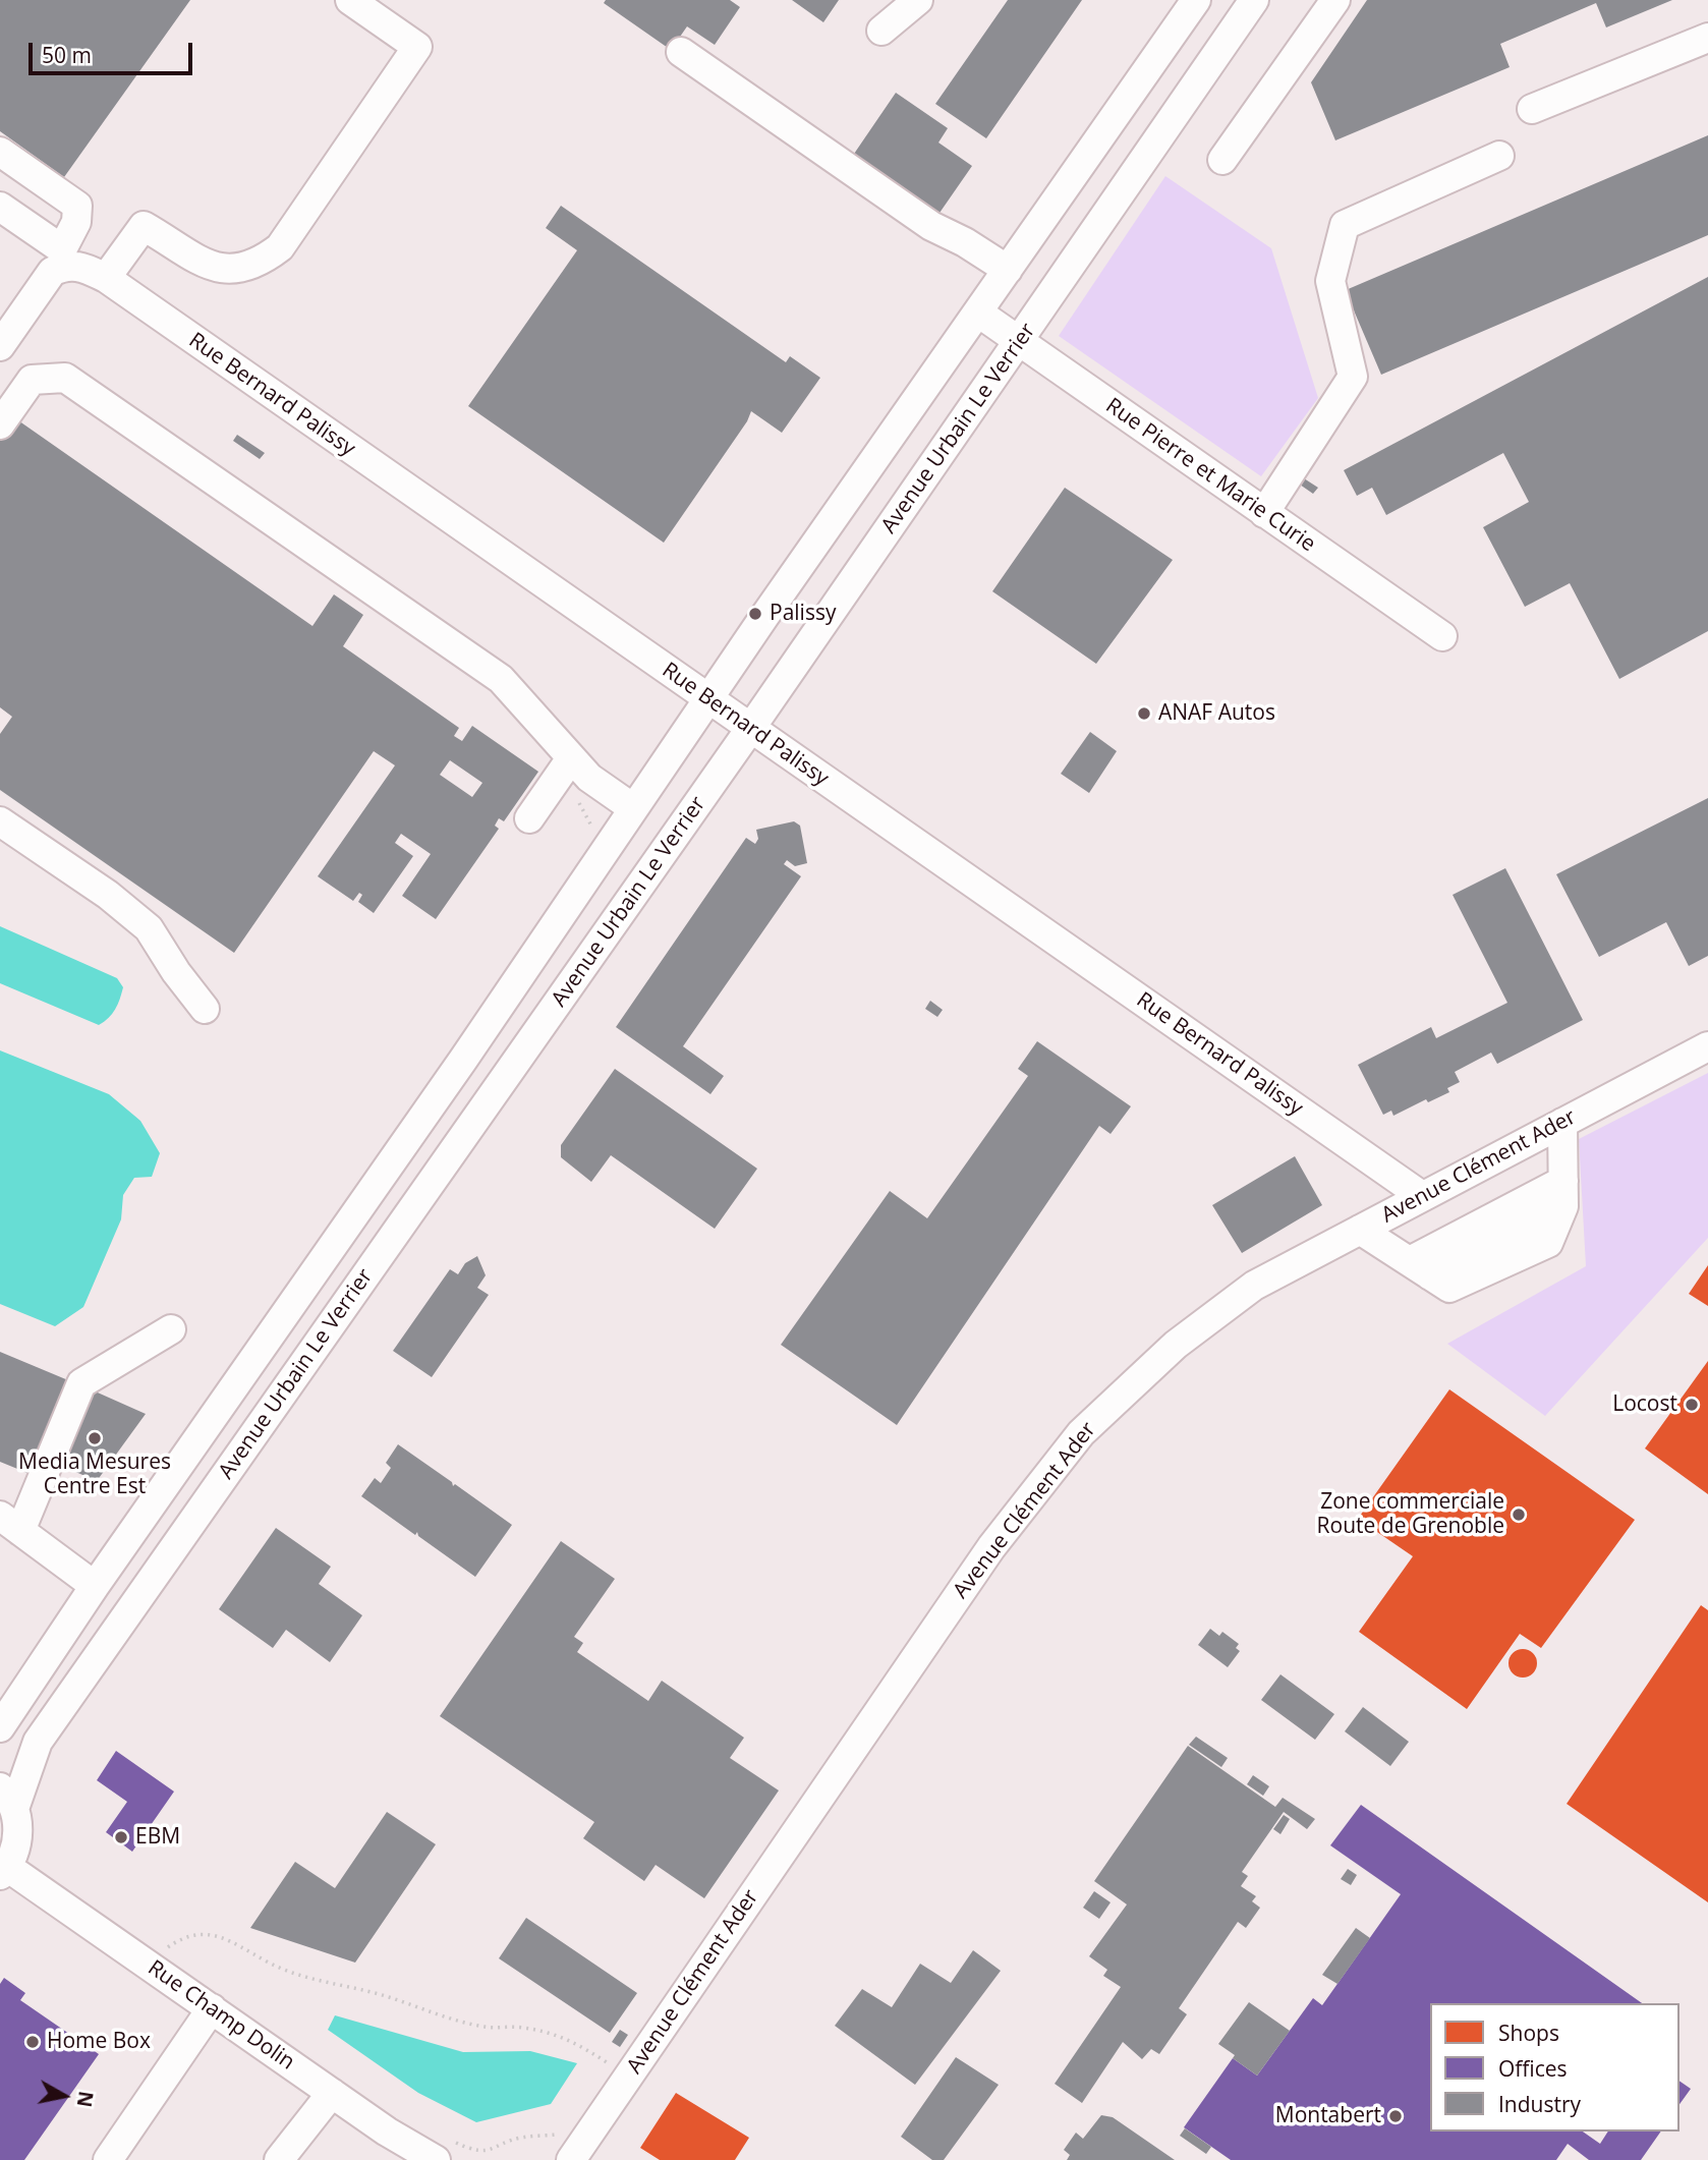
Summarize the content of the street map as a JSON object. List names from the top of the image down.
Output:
{
  "streets": {
    "street": [
      "Rue Bernard Palissy",
      "Avenue Urbain Le Verrier",
      "Rue Pierre et Marie Curie",
      "Avenue Clément Ader",
      "Rue Champ Dolin"
    ]
  },
  "crossings": [
    ["Rue Bernard Palissy", "Avenue Urbain Le Verrier"],
    ["Rue Bernard Palissy", "Avenue Clément Ader"],
    ["Avenue Urbain Le Verrier", "Rue Pierre et Marie Curie"]
  ],
  "places": [
    "Palissy",
    "ANAF Autos",
    "Locost",
    "Media Mesures Centre Est",
    "Zone commerciale Route de Grenoble",
    "EBM",
    "Home Box",
    "Montabert"
  ],
  "legend": ["Shops", "Offices", "Industry"],
  "scale_bar": "50 m",
  "north": "right"
}
